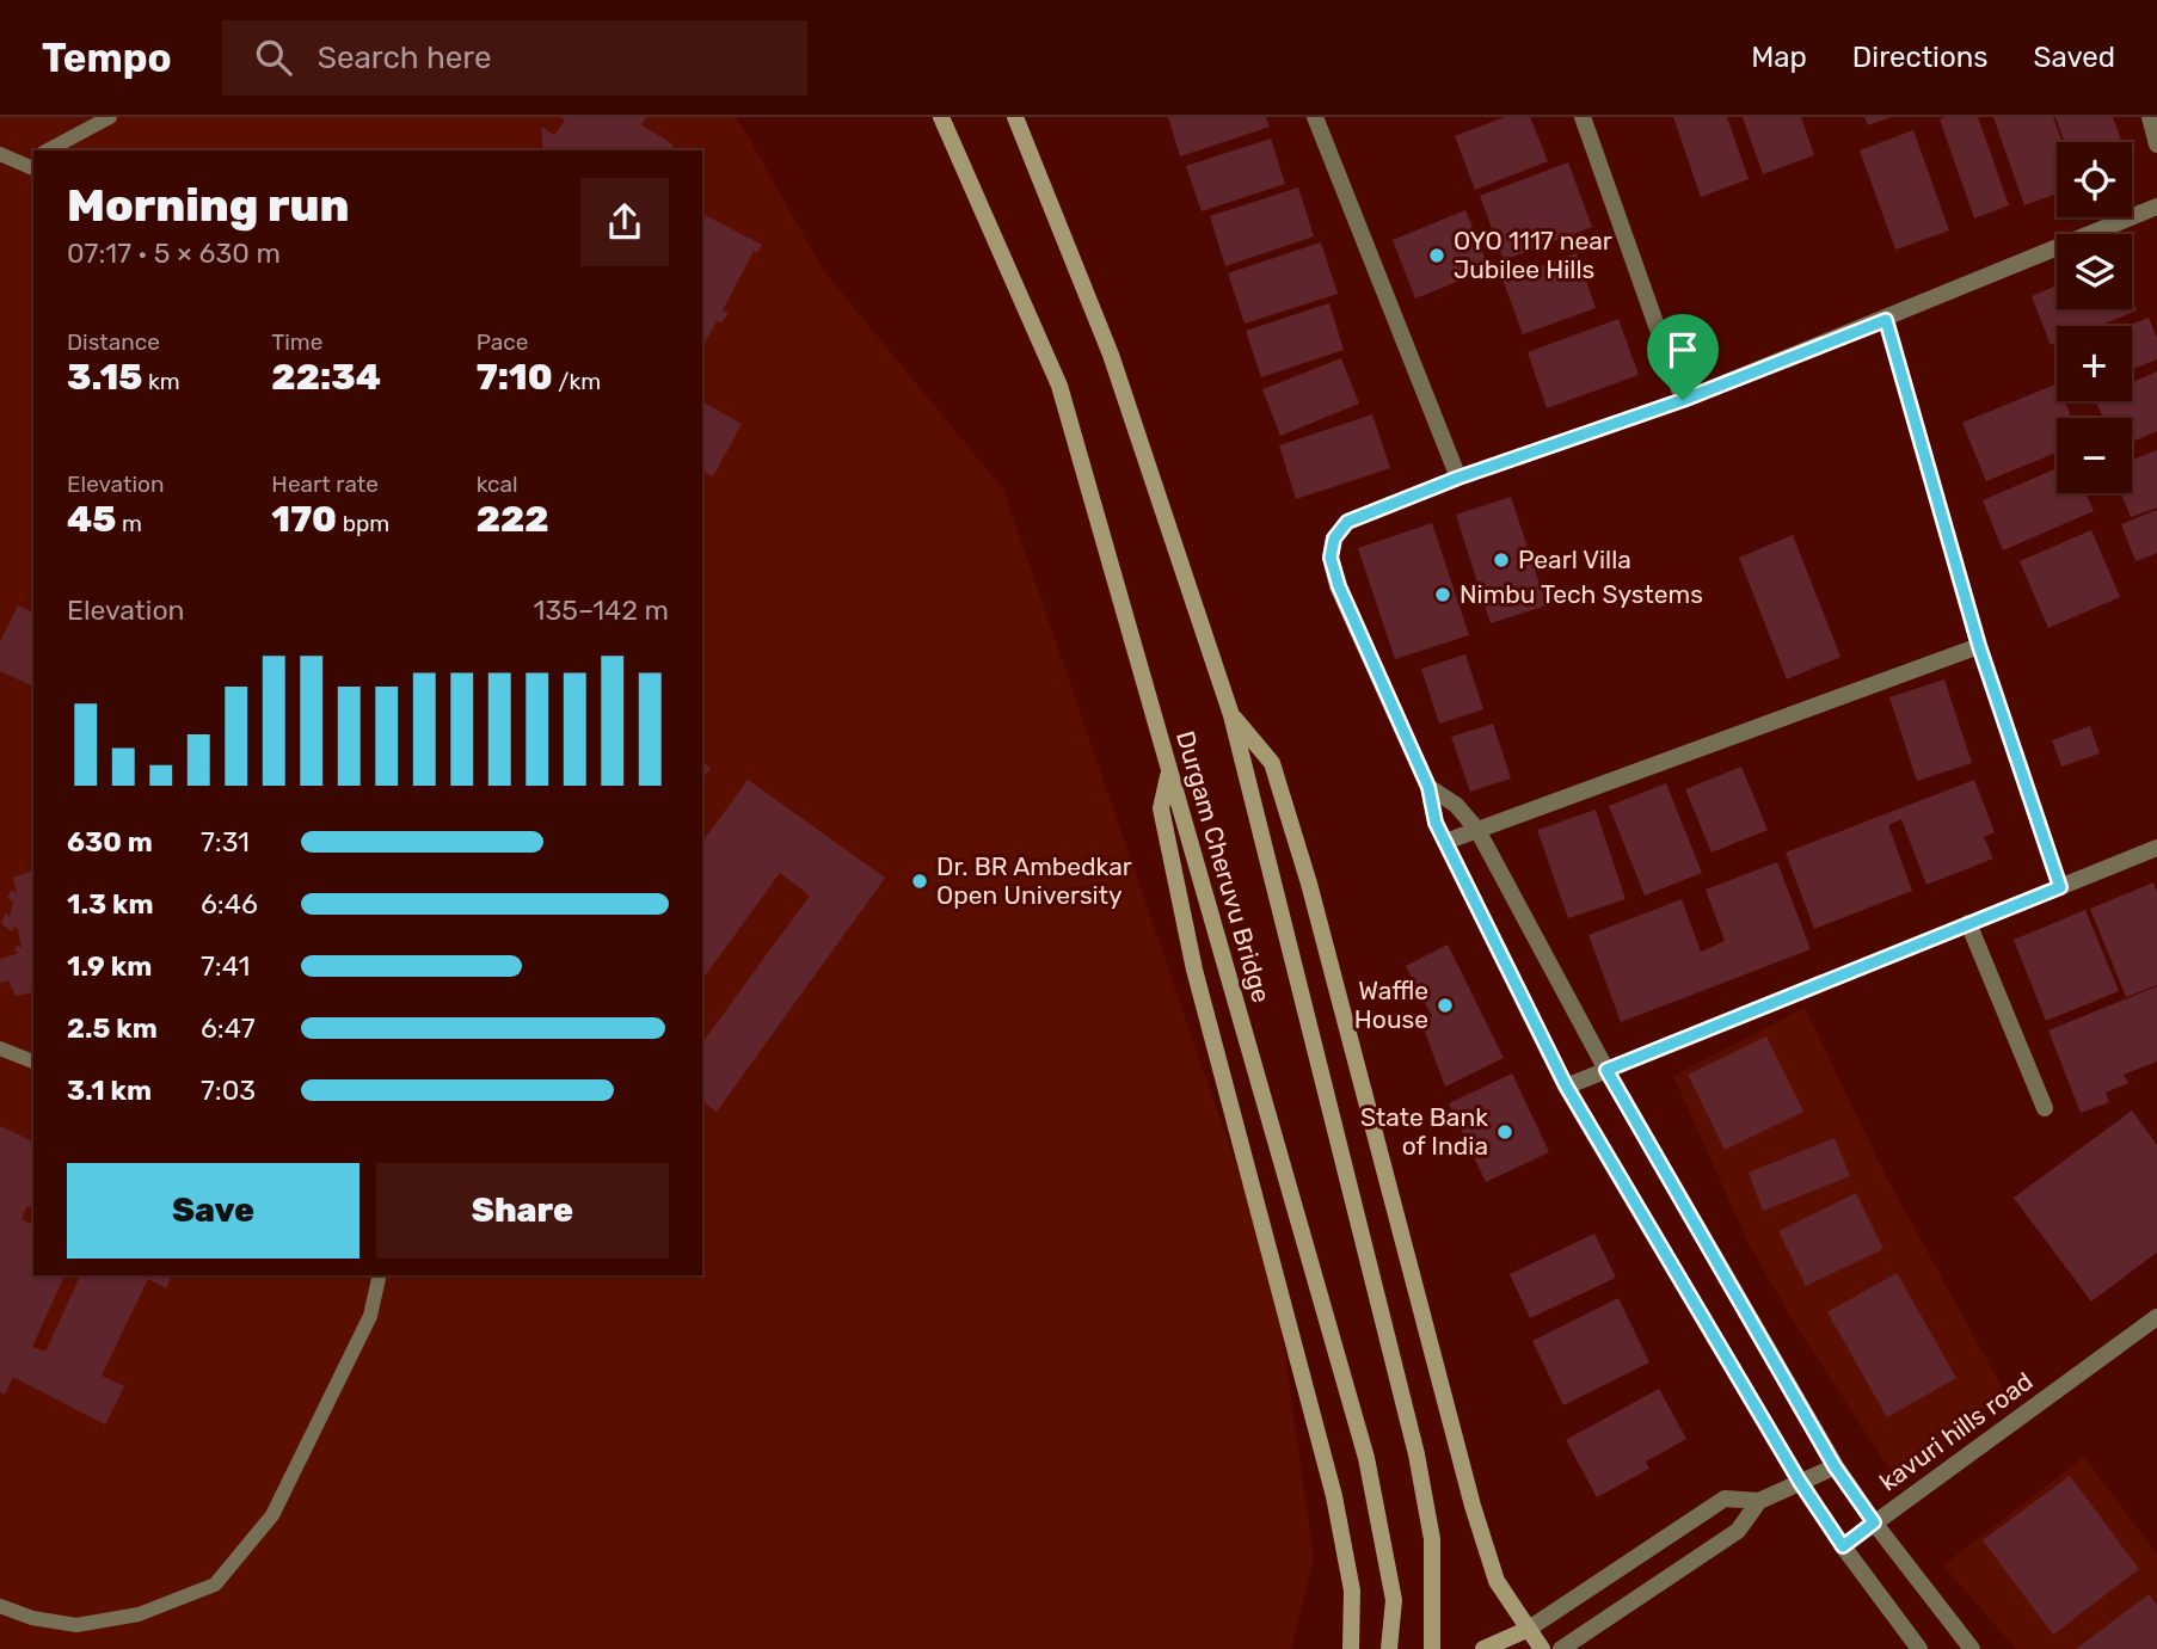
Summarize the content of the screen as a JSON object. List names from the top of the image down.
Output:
{
  "streets": {
    "main road": ["Durgam Cheruvu Bridge"],
    "street": ["kavuri hills road"]
  },
  "places": [
    "OYO 1117 near Jubilee Hills",
    "Pearl Villa",
    "Nimbu Tech Systems",
    "Dr. BR Ambedkar Open University",
    "Waffle House",
    "State Bank of India"
  ],
  "page": {
    "header": "Tempo",
    "search": "Search here",
    "nav": ["Map", "Directions", "Saved"],
    "map_buttons": ["+", "−"],
    "heading": ["Morning run", "07:17 · 5 × 630 m"],
    "stats": [
      ["Distance", "3.15 km"],
      ["Time", "22:34"],
      ["Pace", "7:10 /km"],
      ["Elevation", "45 m"],
      ["Heart rate", "170 bpm"],
      ["kcal", "222"]
    ],
    "chart": ["Elevation", "135–142 m"],
    "list": [
      {
        "name": "630 m",
        "note": "7:31"
      },
      {
        "name": "1.3 km",
        "note": "6:46"
      },
      {
        "name": "1.9 km",
        "note": "7:41"
      },
      {
        "name": "2.5 km",
        "note": "6:47"
      },
      {
        "name": "3.1 km",
        "note": "7:03"
      }
    ],
    "buttons": ["Save", "Share"]
  }
}
